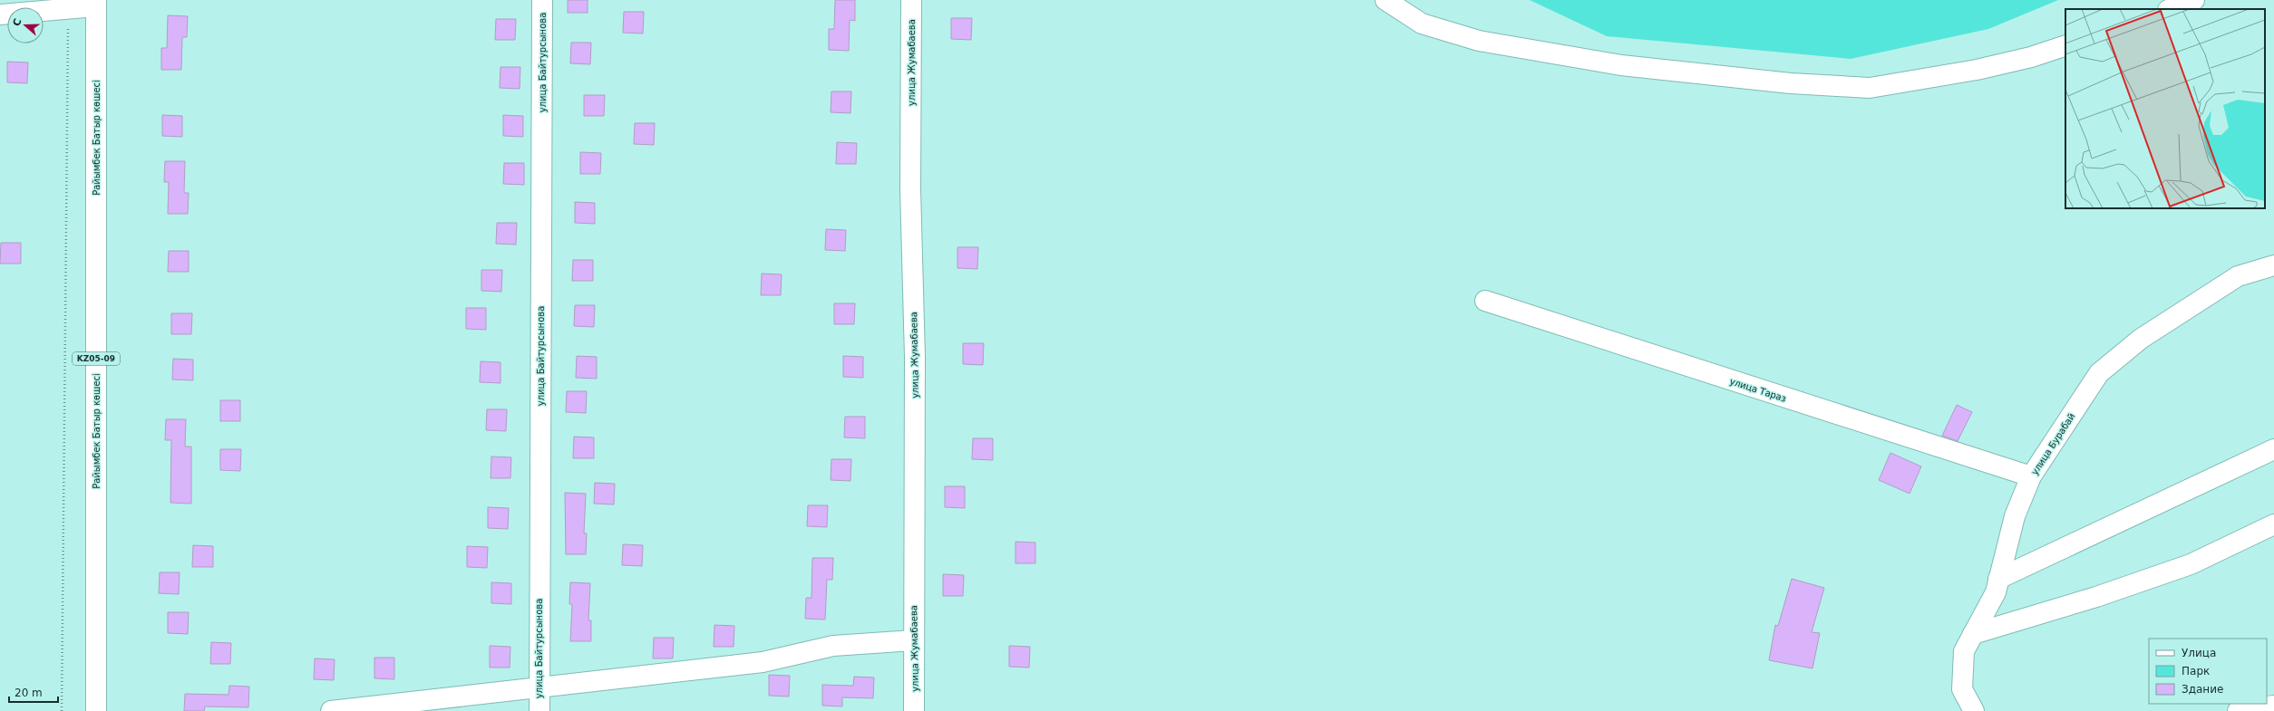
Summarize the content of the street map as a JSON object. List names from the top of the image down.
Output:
{
  "streets": {
    "street": [
      "улица Байтурсынова",
      "улица Жумабаева",
      "Райымбек Батыр көшесі",
      "KZ05-09",
      "улица Тараз",
      "улица Бурабай"
    ]
  },
  "crossings": [
    ["улица Тараз", "улица Бурабай"]
  ],
  "legend": ["Улица", "Парк", "Здание"],
  "scale_bar": "20 m",
  "north": "left"
}
